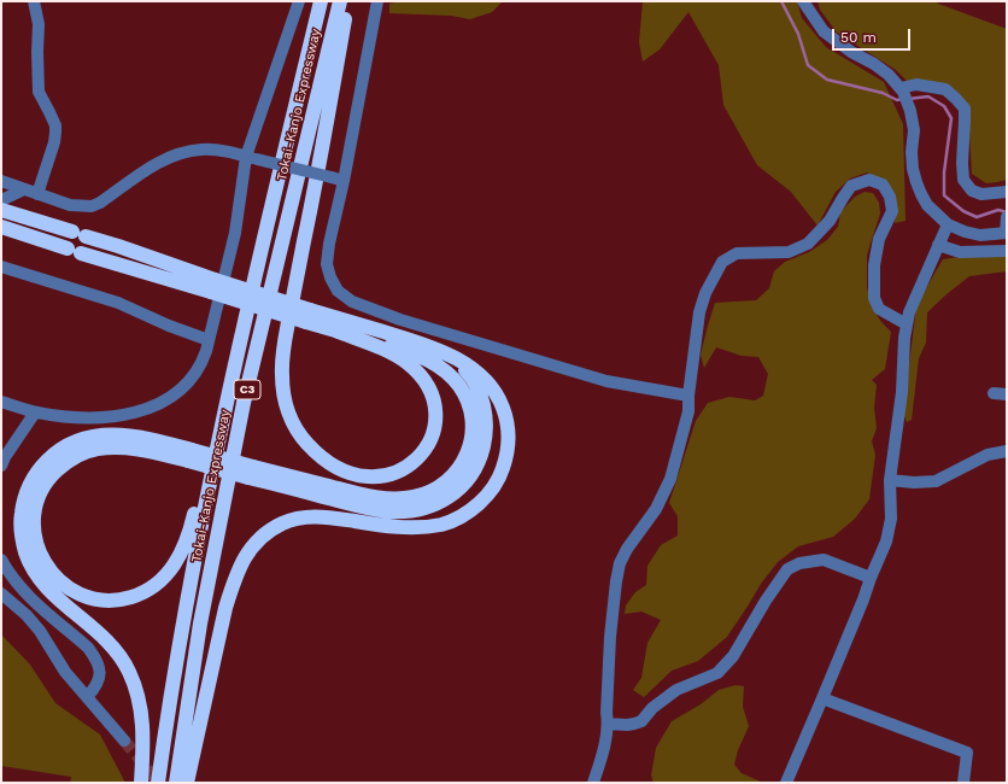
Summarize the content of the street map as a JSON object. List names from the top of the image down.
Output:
{
  "streets": {
    "highway": ["Tokai-Kanjo Expressway", "C3"]
  },
  "scale_bar": "50 m"
}
